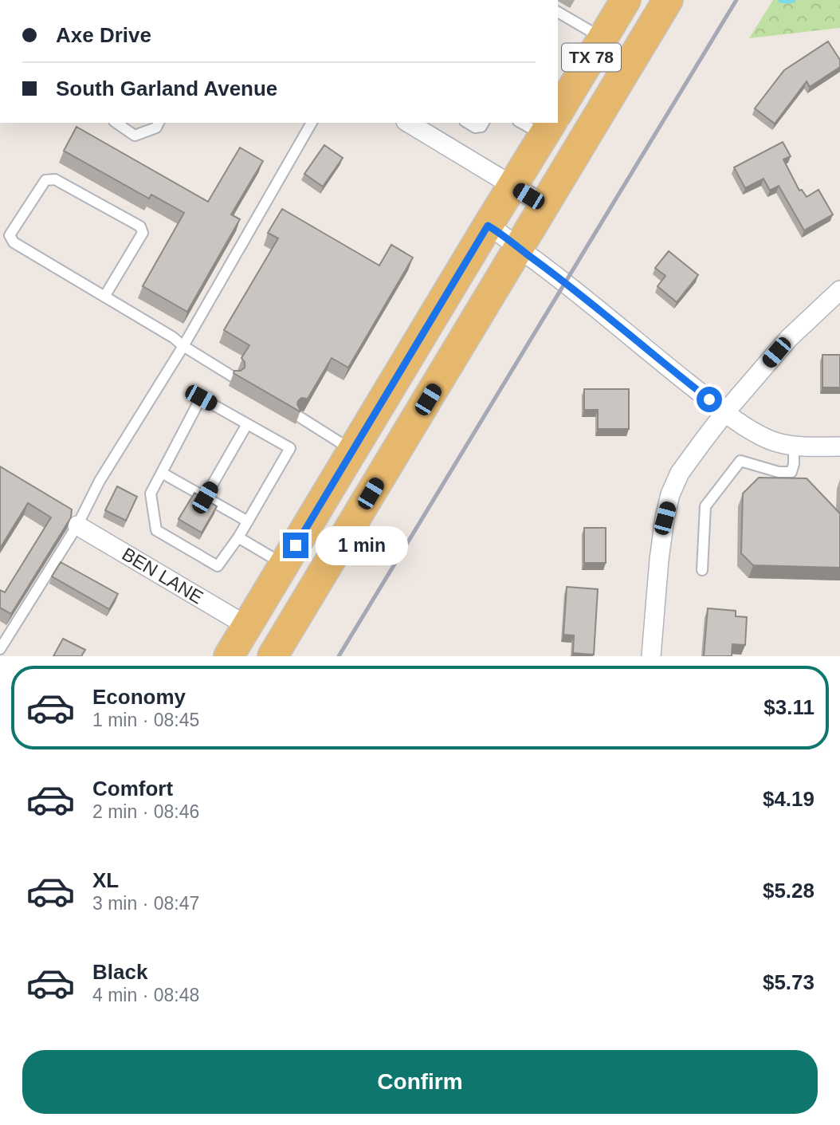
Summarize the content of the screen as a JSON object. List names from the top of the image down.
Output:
{
  "streets": {
    "main road": ["TX 78"],
    "street": ["BEN LANE"]
  },
  "crossings": [
    ["TX 78", "BEN LANE"]
  ],
  "page": {
    "banner": ["Axe Drive", "South Garland Avenue"],
    "bubble": "1 min",
    "list": [
      {
        "name": "Economy",
        "note": "1 min · 08:45",
        "value": "$3.11"
      },
      {
        "name": "Comfort",
        "note": "2 min · 08:46",
        "value": "$4.19"
      },
      {
        "name": "XL",
        "note": "3 min · 08:47",
        "value": "$5.28"
      },
      {
        "name": "Black",
        "note": "4 min · 08:48",
        "value": "$5.73"
      }
    ],
    "buttons": "Confirm"
  }
}
